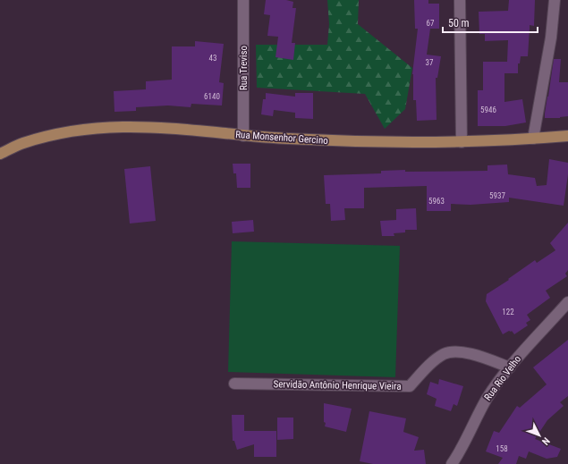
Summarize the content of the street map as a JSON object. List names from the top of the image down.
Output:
{
  "streets": {
    "main road": ["Rua Monsenhor Gercino"],
    "street": ["Rua Treviso", "Rua Rio Velho", "Servidão Antônio Henrique Vieira"]
  },
  "crossings": [
    ["Rua Treviso", "Rua Monsenhor Gercino"],
    ["Rua Rio Velho", "Servidão Antônio Henrique Vieira"]
  ],
  "house_numbers": [
    "67",
    "43",
    "37",
    "6140",
    "5946",
    "5937",
    "5963",
    "122",
    "158"
  ],
  "scale_bar": "50 m",
  "north": "bottom right"
}
